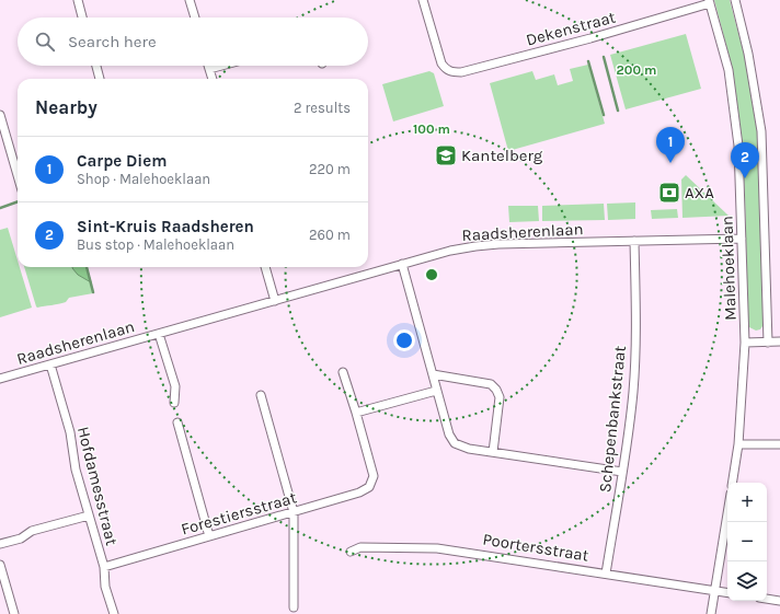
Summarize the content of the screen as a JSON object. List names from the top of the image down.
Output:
{
  "streets": {
    "street": [
      "Dekenstraat",
      "Raadsherenlaan",
      "Malehoeklaan",
      "Schepenbankstraat",
      "Hofdamesstraat",
      "Forestiersstraat",
      "Poortersstraat"
    ]
  },
  "crossings": [
    ["Dekenstraat", "Malehoeklaan"],
    ["Raadsherenlaan", "Malehoeklaan"],
    ["Raadsherenlaan", "Schepenbankstraat"],
    ["Raadsherenlaan", "Hofdamesstraat"],
    ["Schepenbankstraat", "Poortersstraat"],
    ["Hofdamesstraat", "Forestiersstraat"]
  ],
  "places": {
    "school or university": ["Kantelberg"],
    "bank": ["AXA"]
  },
  "page": {
    "search": "Search here",
    "heading": ["Nearby", "2 results"],
    "pins": ["1", "2"],
    "list": [
      {
        "mark": "1",
        "name": "Carpe Diem",
        "note": "Shop · Malehoeklaan",
        "value": "220 m"
      },
      {
        "mark": "2",
        "name": "Sint-Kruis Raadsheren",
        "note": "Bus stop · Malehoeklaan",
        "value": "260 m"
      }
    ],
    "map_buttons": ["+", "−"]
  },
  "rings": ["200 m", "100 m"]
}
